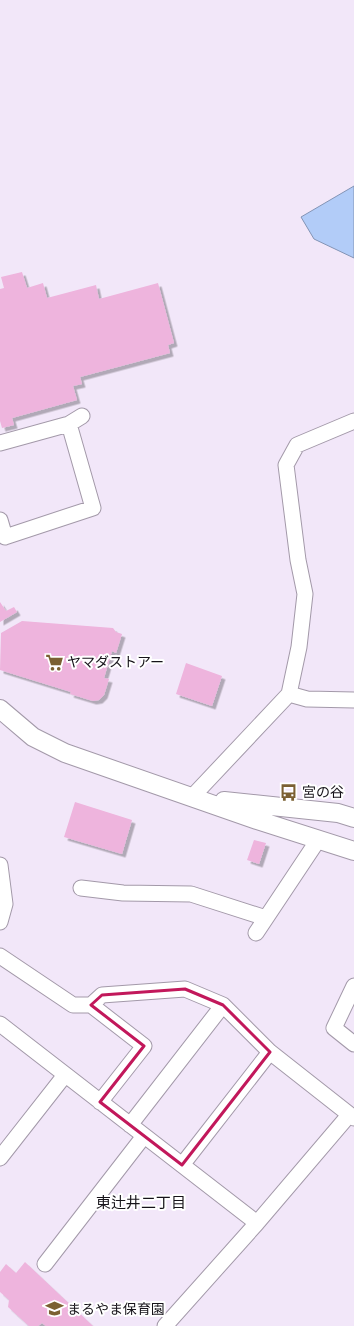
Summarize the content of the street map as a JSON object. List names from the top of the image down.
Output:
{
  "districts": ["東辻井二丁目"],
  "places": {
    "supermarket": ["ヤマダストアー"],
    "bus stop": ["宮の谷"],
    "school or university": ["まるやま保育園"]
  }
}
